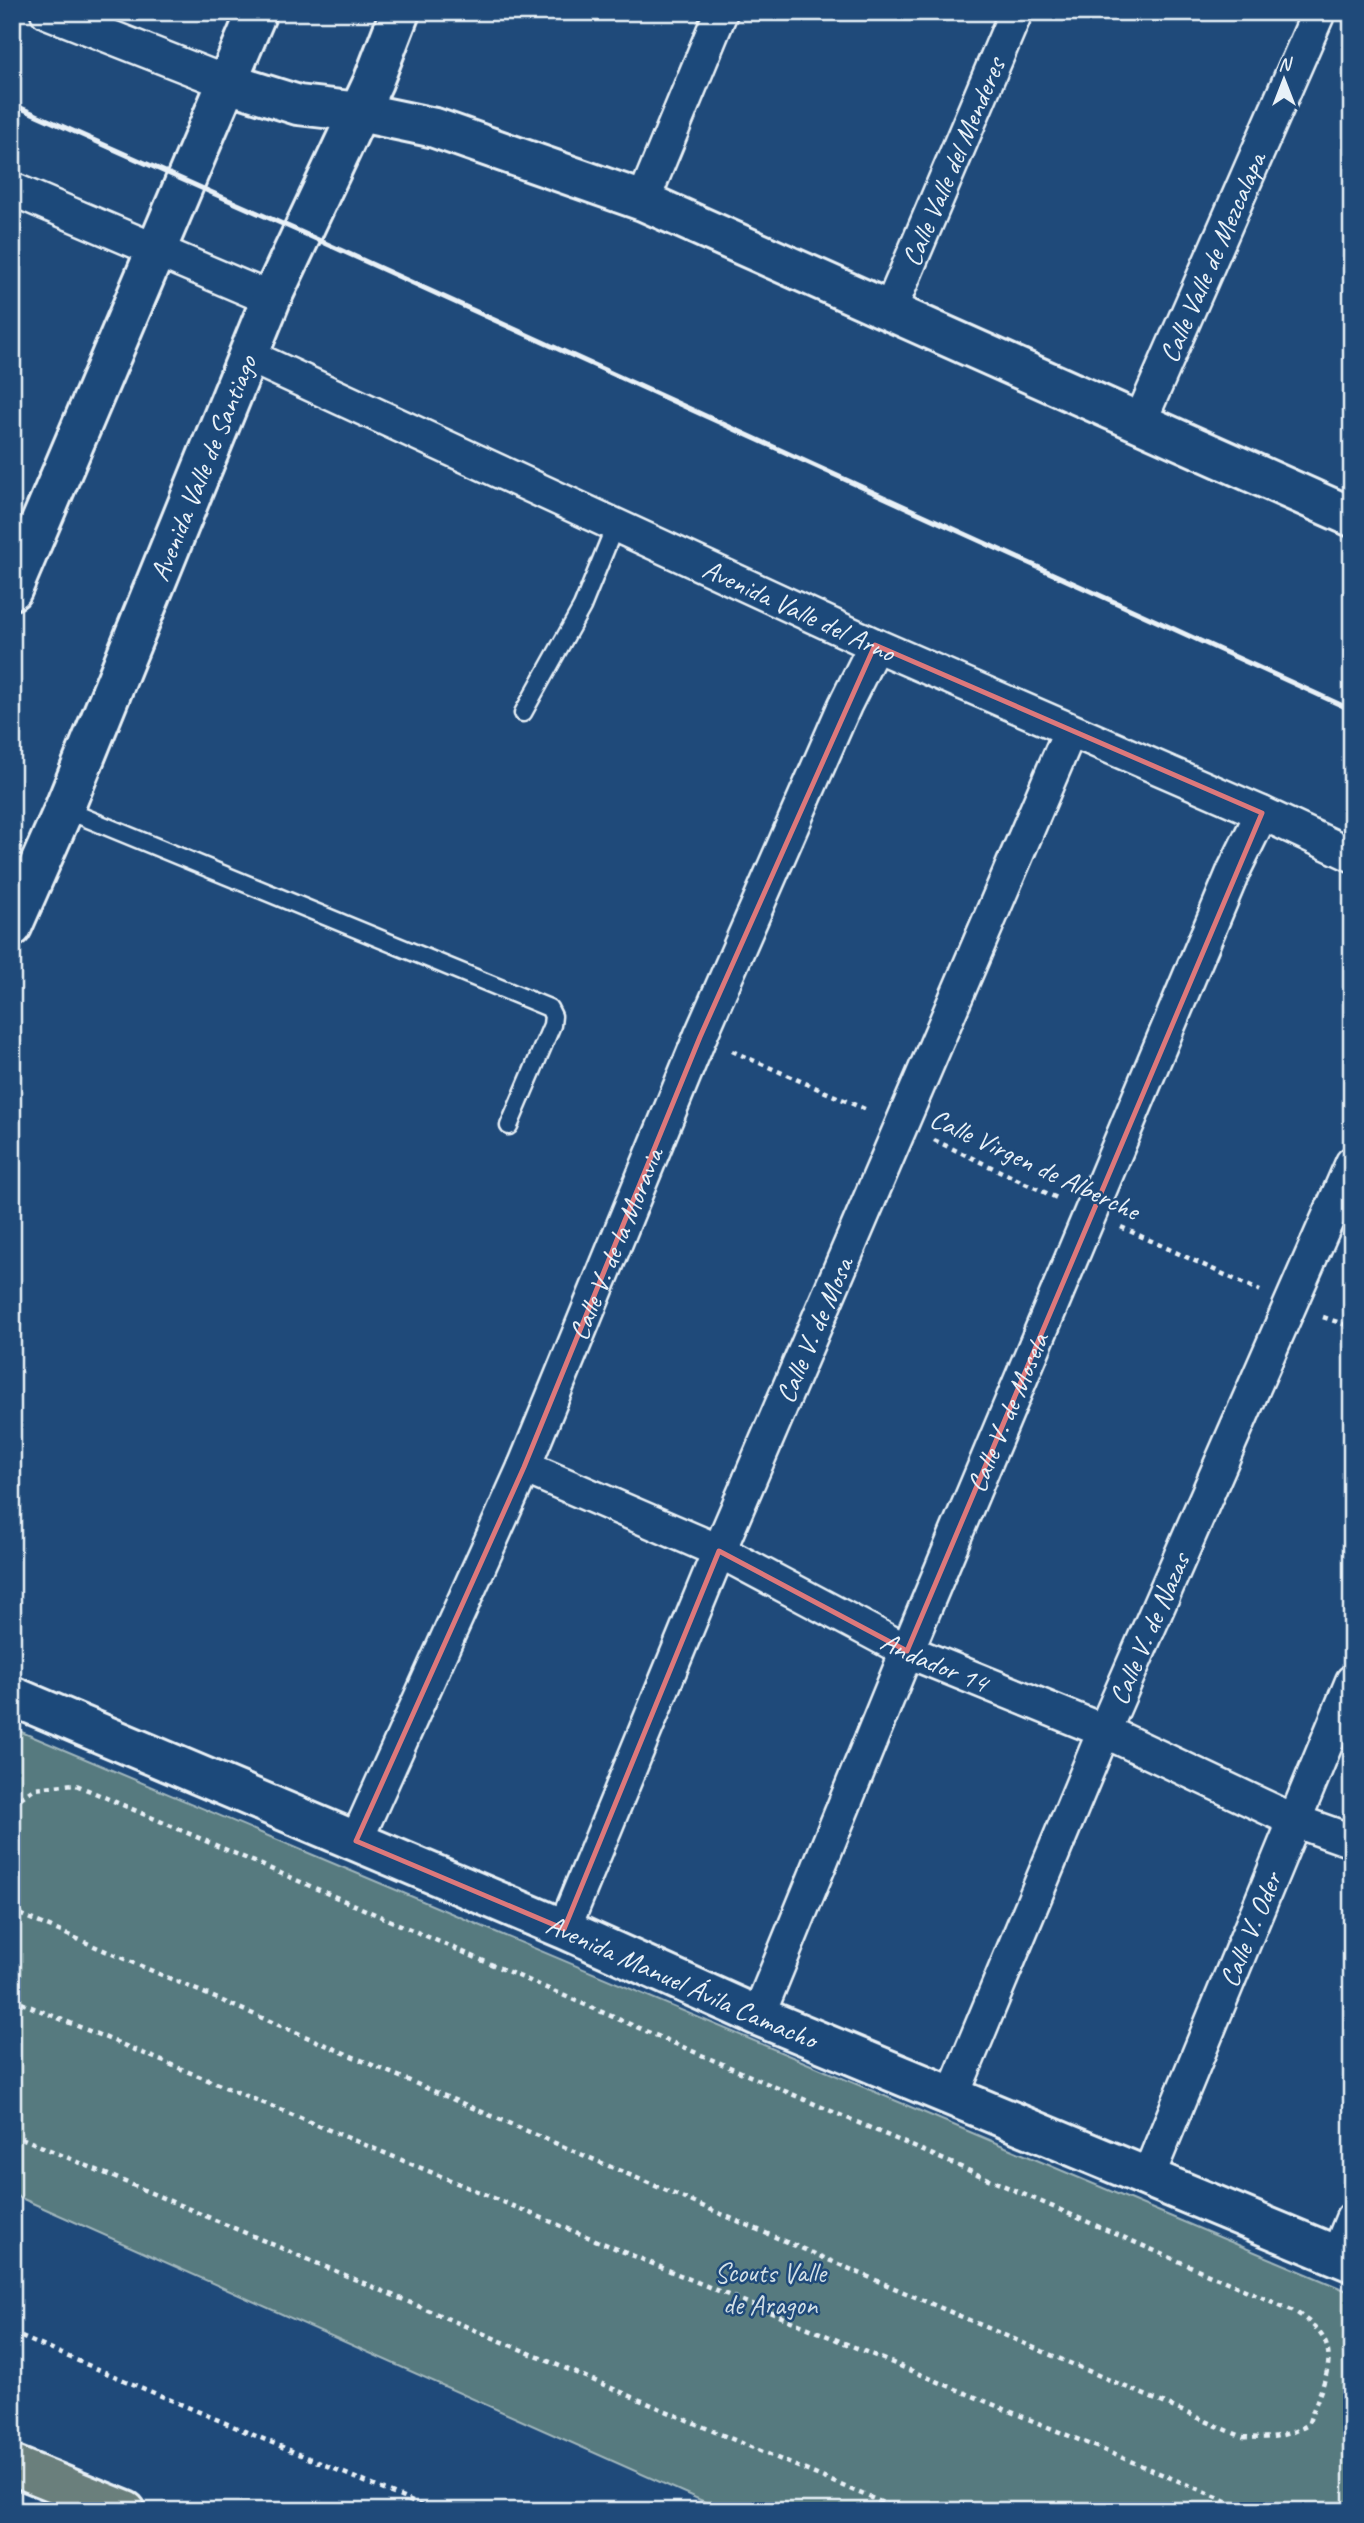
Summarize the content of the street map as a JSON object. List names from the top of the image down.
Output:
{
  "streets": {
    "street": [
      "Calle Valle del Menderes",
      "Calle Valle de Mezcalapa",
      "Avenida Valle de Santiago",
      "Avenida Valle del Arno",
      "Calle V. de la Moravia",
      "Calle V. de Mosa",
      "Calle V. de Mosela",
      "Calle V. de Nazas",
      "Andador 14",
      "Calle V. Oder",
      "Avenida Manuel Ávila Camacho"
    ],
    "path": ["Calle Virgen de Alberche"]
  },
  "crossings": [
    ["Avenida Valle de Santiago", "Avenida Valle del Arno"],
    ["Avenida Valle del Arno", "Calle V. de la Moravia"],
    ["Avenida Valle del Arno", "Calle V. de Mosa"],
    ["Avenida Valle del Arno", "Calle V. de Mosela"],
    ["Calle Virgen de Alberche", "Calle V. de la Moravia"],
    ["Calle Virgen de Alberche", "Calle V. de Mosa"],
    ["Calle Virgen de Alberche", "Calle V. de Mosela"],
    ["Calle Virgen de Alberche", "Calle V. de Nazas"],
    ["Calle V. de la Moravia", "Andador 14"],
    ["Calle V. de la Moravia", "Avenida Manuel Ávila Camacho"],
    ["Calle V. de Mosa", "Andador 14"],
    ["Calle V. de Mosa", "Avenida Manuel Ávila Camacho"],
    ["Calle V. de Mosela", "Andador 14"],
    ["Calle V. de Mosela", "Avenida Manuel Ávila Camacho"],
    ["Calle V. de Nazas", "Andador 14"],
    ["Calle V. de Nazas", "Avenida Manuel Ávila Camacho"],
    ["Andador 14", "Calle V. Oder"],
    ["Calle V. Oder", "Avenida Manuel Ávila Camacho"]
  ],
  "parks": ["Scouts Valle de Aragon"],
  "north": "top"
}
